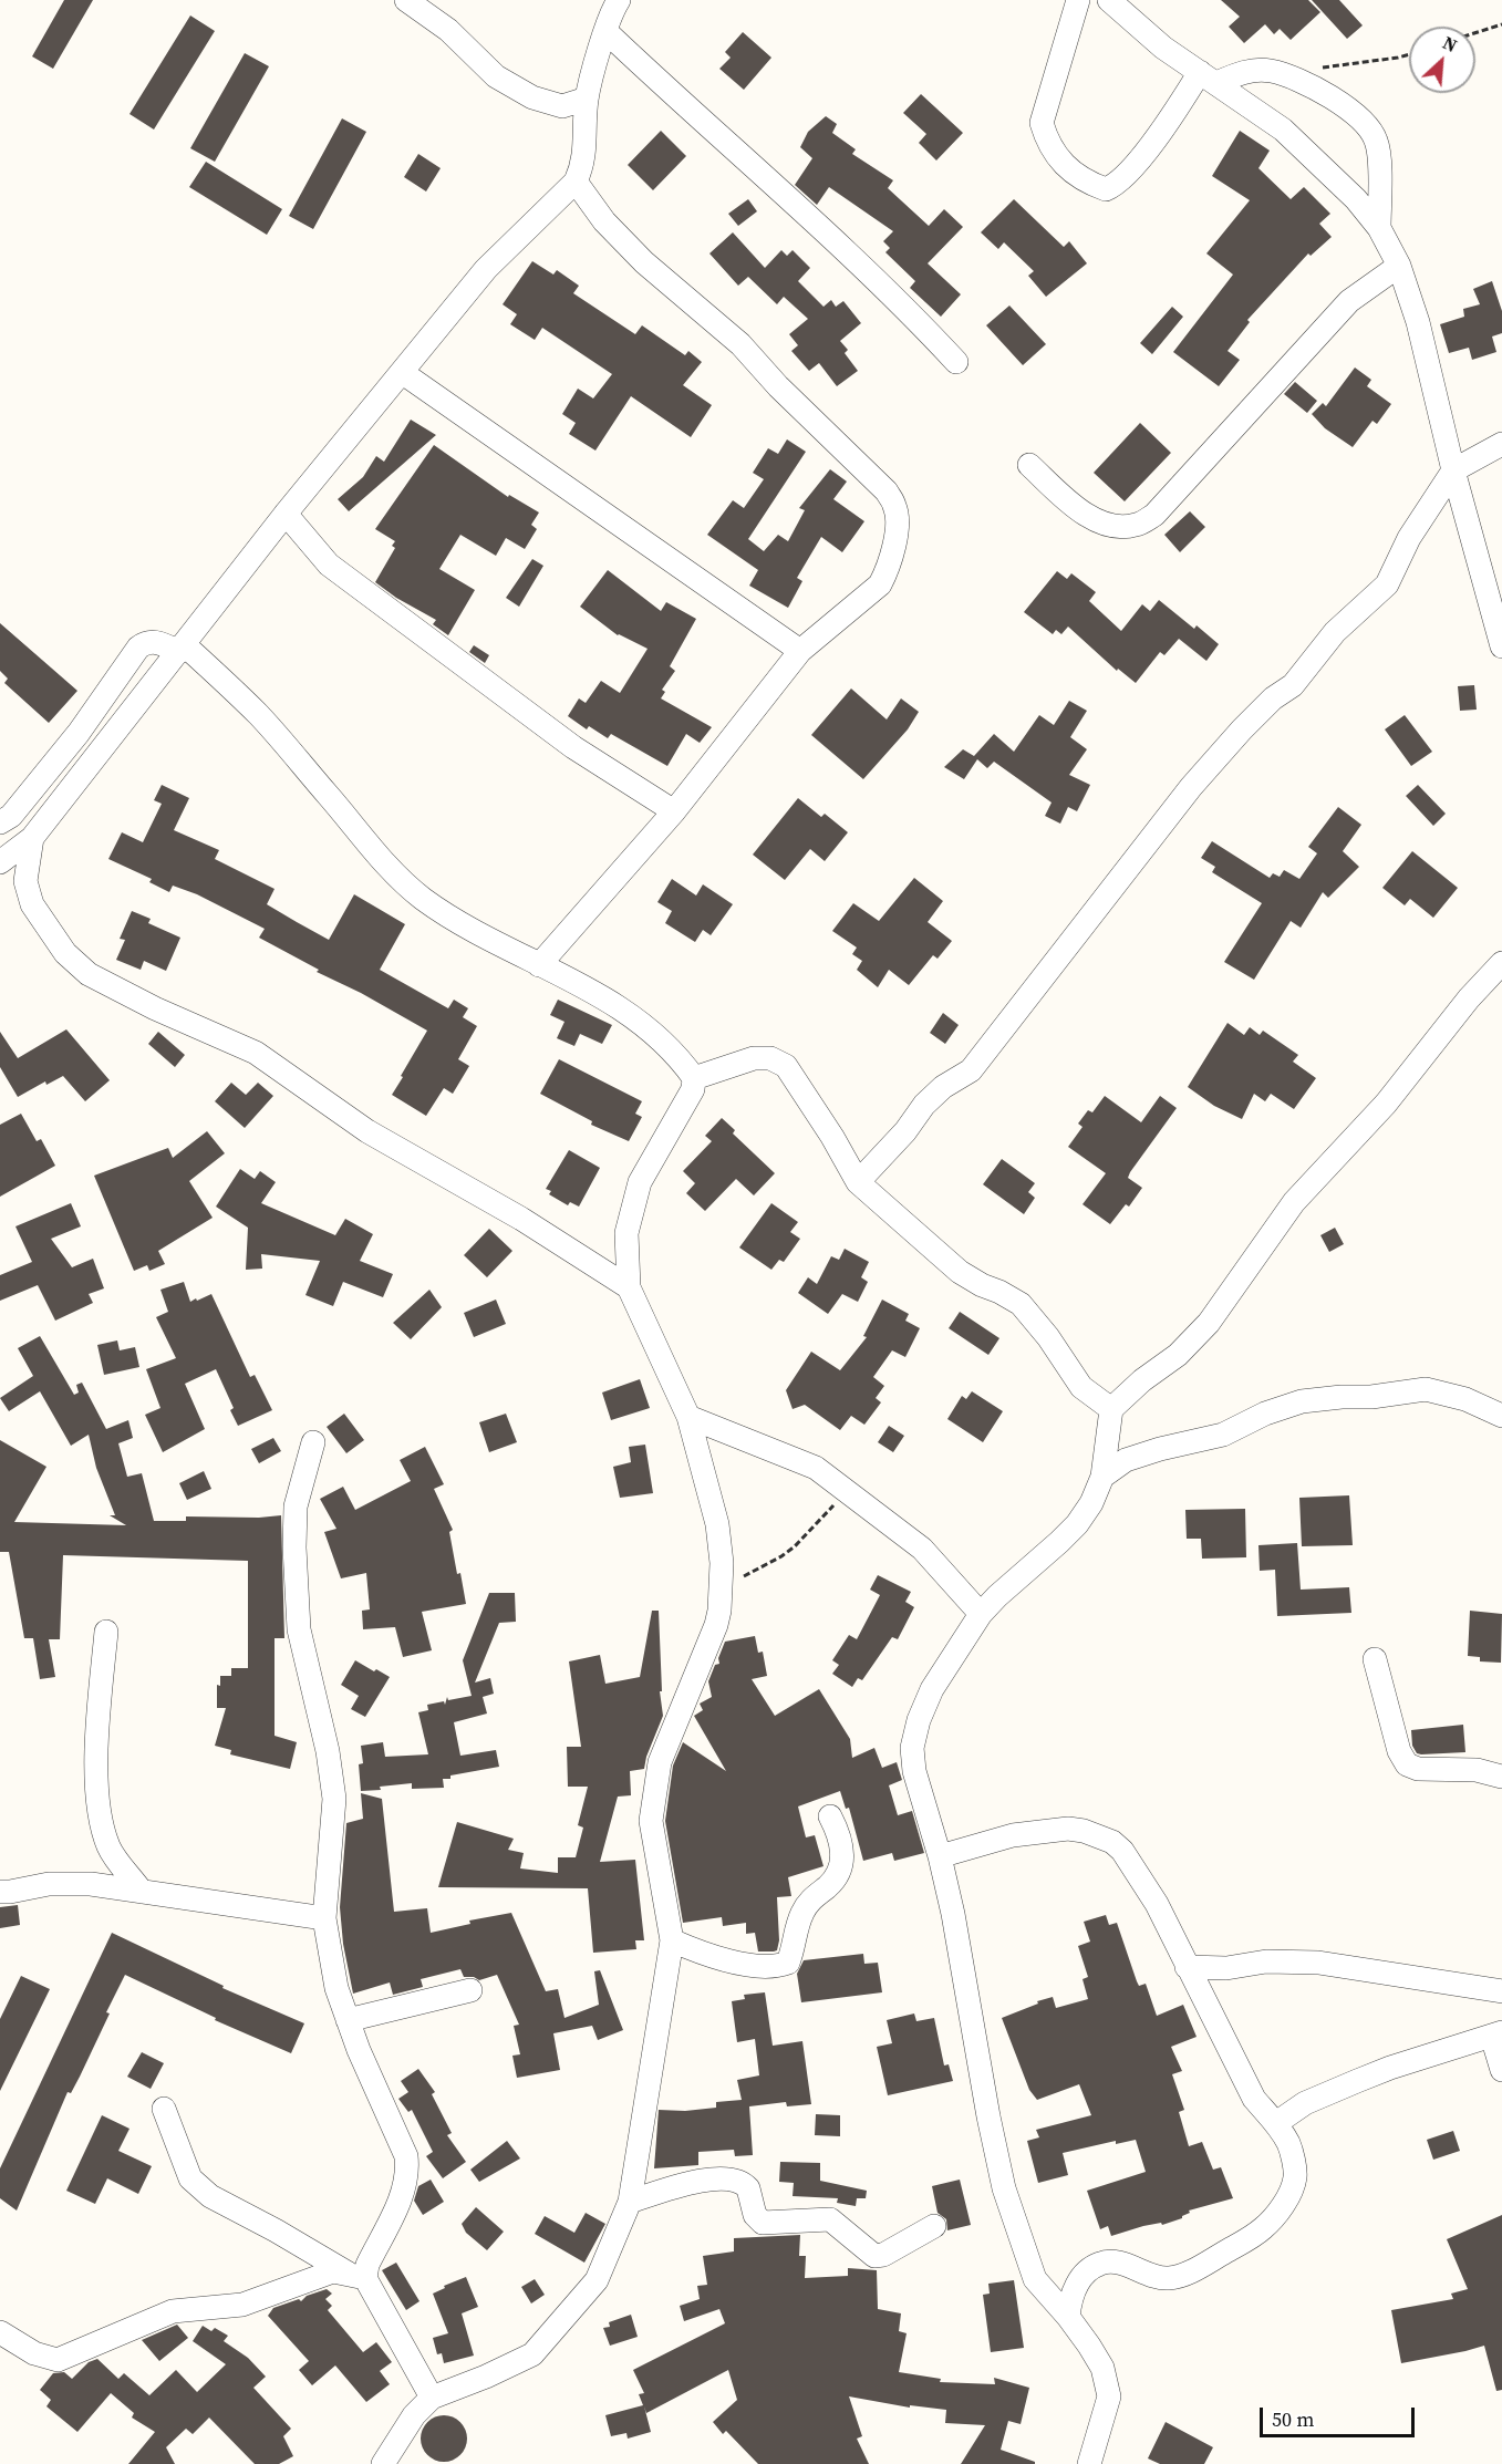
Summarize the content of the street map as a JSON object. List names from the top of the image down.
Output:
{
  "scale_bar": "50 m",
  "north": "top right"
}
